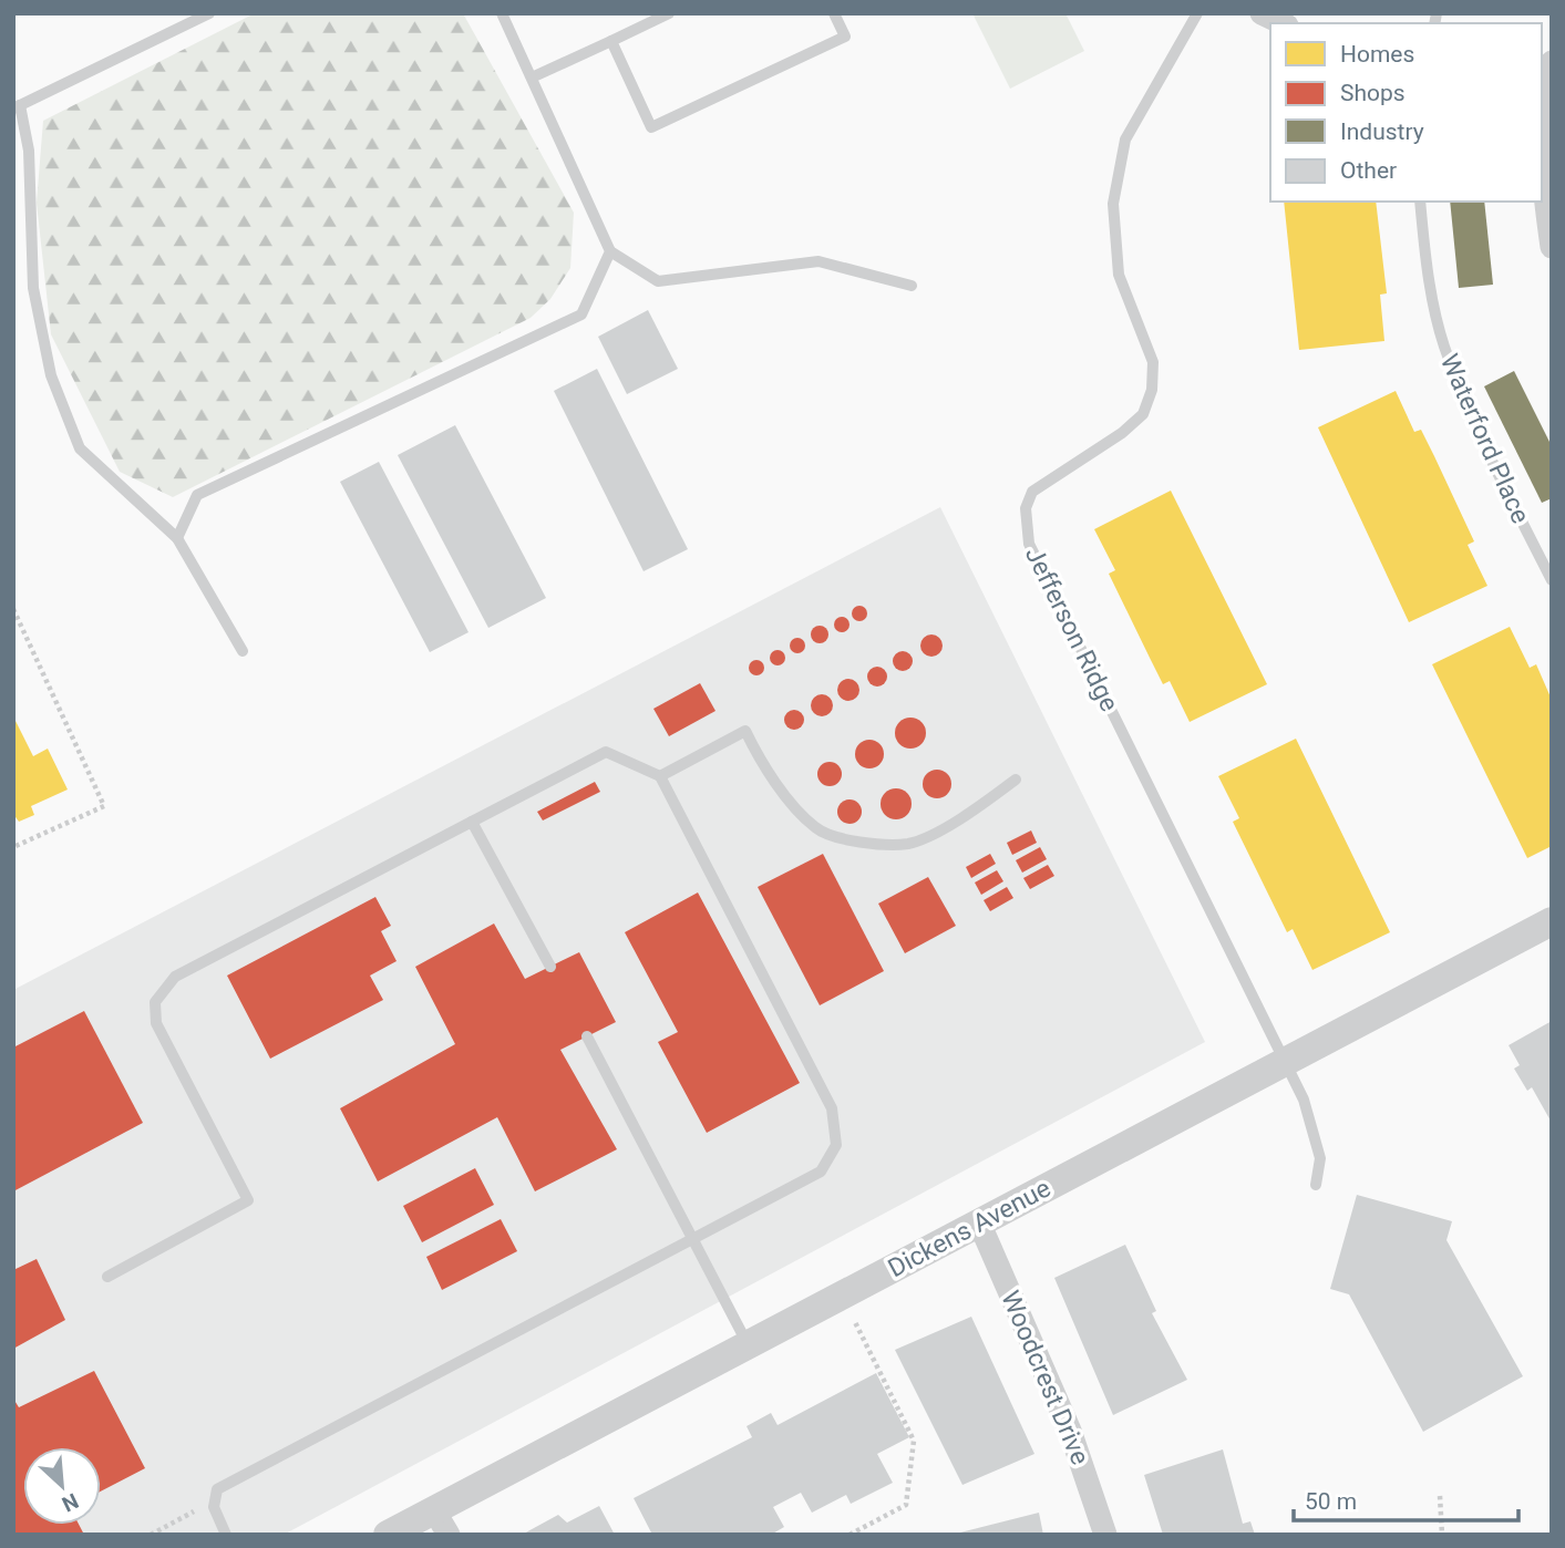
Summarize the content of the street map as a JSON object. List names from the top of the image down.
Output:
{
  "streets": {
    "street": ["Dickens Avenue", "Woodcrest Drive"],
    "lane": ["Waterford Place", "Jefferson Ridge"]
  },
  "crossings": [
    ["Jefferson Ridge", "Dickens Avenue"],
    ["Dickens Avenue", "Woodcrest Drive"]
  ],
  "legend": [
    "Homes",
    "Shops",
    "Industry",
    "Other"
  ],
  "scale_bar": "50 m",
  "north": "bottom right"
}
